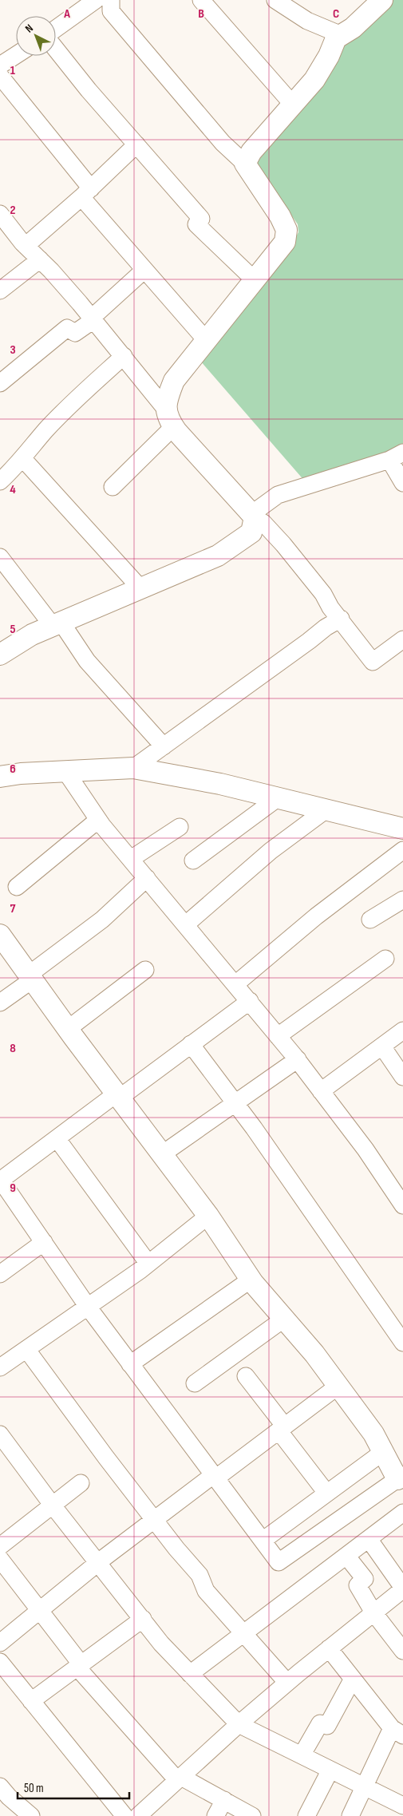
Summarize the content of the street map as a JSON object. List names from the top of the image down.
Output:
{
  "scale_bar": "50 m",
  "north": "top left",
  "grid": {
    "columns": ["A", "B", "C"],
    "rows": [
      "1",
      "2",
      "3",
      "4",
      "5",
      "6",
      "7",
      "8",
      "9"
    ]
  }
}
